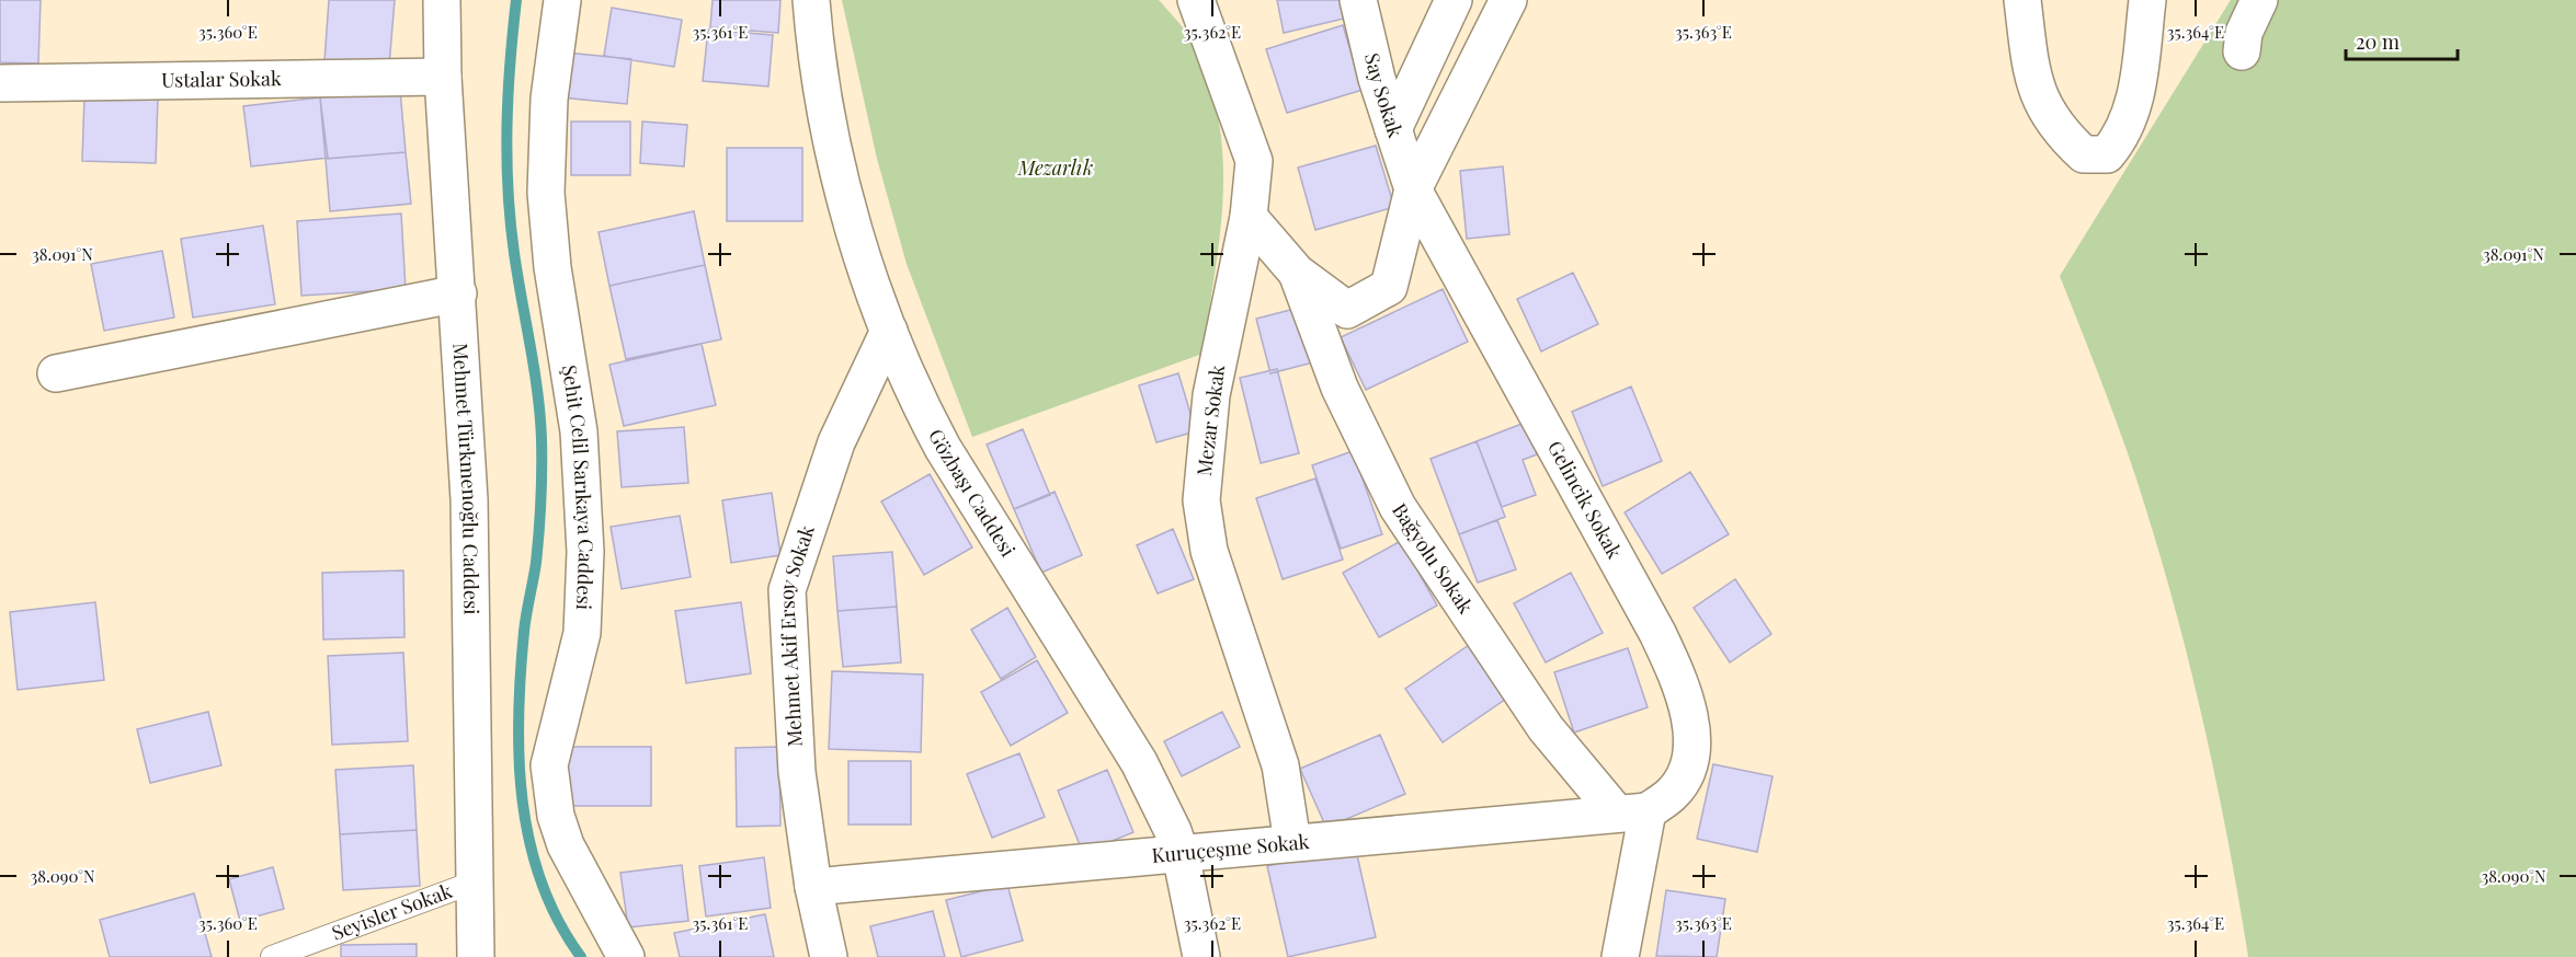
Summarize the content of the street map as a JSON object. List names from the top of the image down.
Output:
{
  "streets": {
    "street": [
      "Ustalar Sokak",
      "Say Sokak",
      "Mezar Sokak",
      "Mehmet Türkmenoğlu Caddesi",
      "Şehit Celil Sarıkaya Caddesi",
      "Gözbaşı Caddesi",
      "Gelincik Sokak",
      "Bağyolu Sokak",
      "Mehmet Akif Ersoy Sokak",
      "Kuruçeşme Sokak"
    ],
    "lane": ["Seyisler Sokak"]
  },
  "crossings": [
    ["Ustalar Sokak", "Mehmet Türkmenoğlu Caddesi"],
    ["Say Sokak", "Gelincik Sokak"],
    ["Mezar Sokak", "Kuruçeşme Sokak"],
    ["Mehmet Türkmenoğlu Caddesi", "Seyisler Sokak"],
    ["Gözbaşı Caddesi", "Mehmet Akif Ersoy Sokak"],
    ["Gözbaşı Caddesi", "Kuruçeşme Sokak"],
    ["Gelincik Sokak", "Bağyolu Sokak"],
    ["Gelincik Sokak", "Kuruçeşme Sokak"],
    ["Bağyolu Sokak", "Kuruçeşme Sokak"],
    ["Mehmet Akif Ersoy Sokak", "Kuruçeşme Sokak"]
  ],
  "parks": ["Mezarlık"],
  "scale_bar": "20 m",
  "coordinates": [
    "35.360°E",
    "35.361°E",
    "35.362°E",
    "35.363°E",
    "35.364°E",
    "38.091°N",
    "38.090°N"
  ]
}
